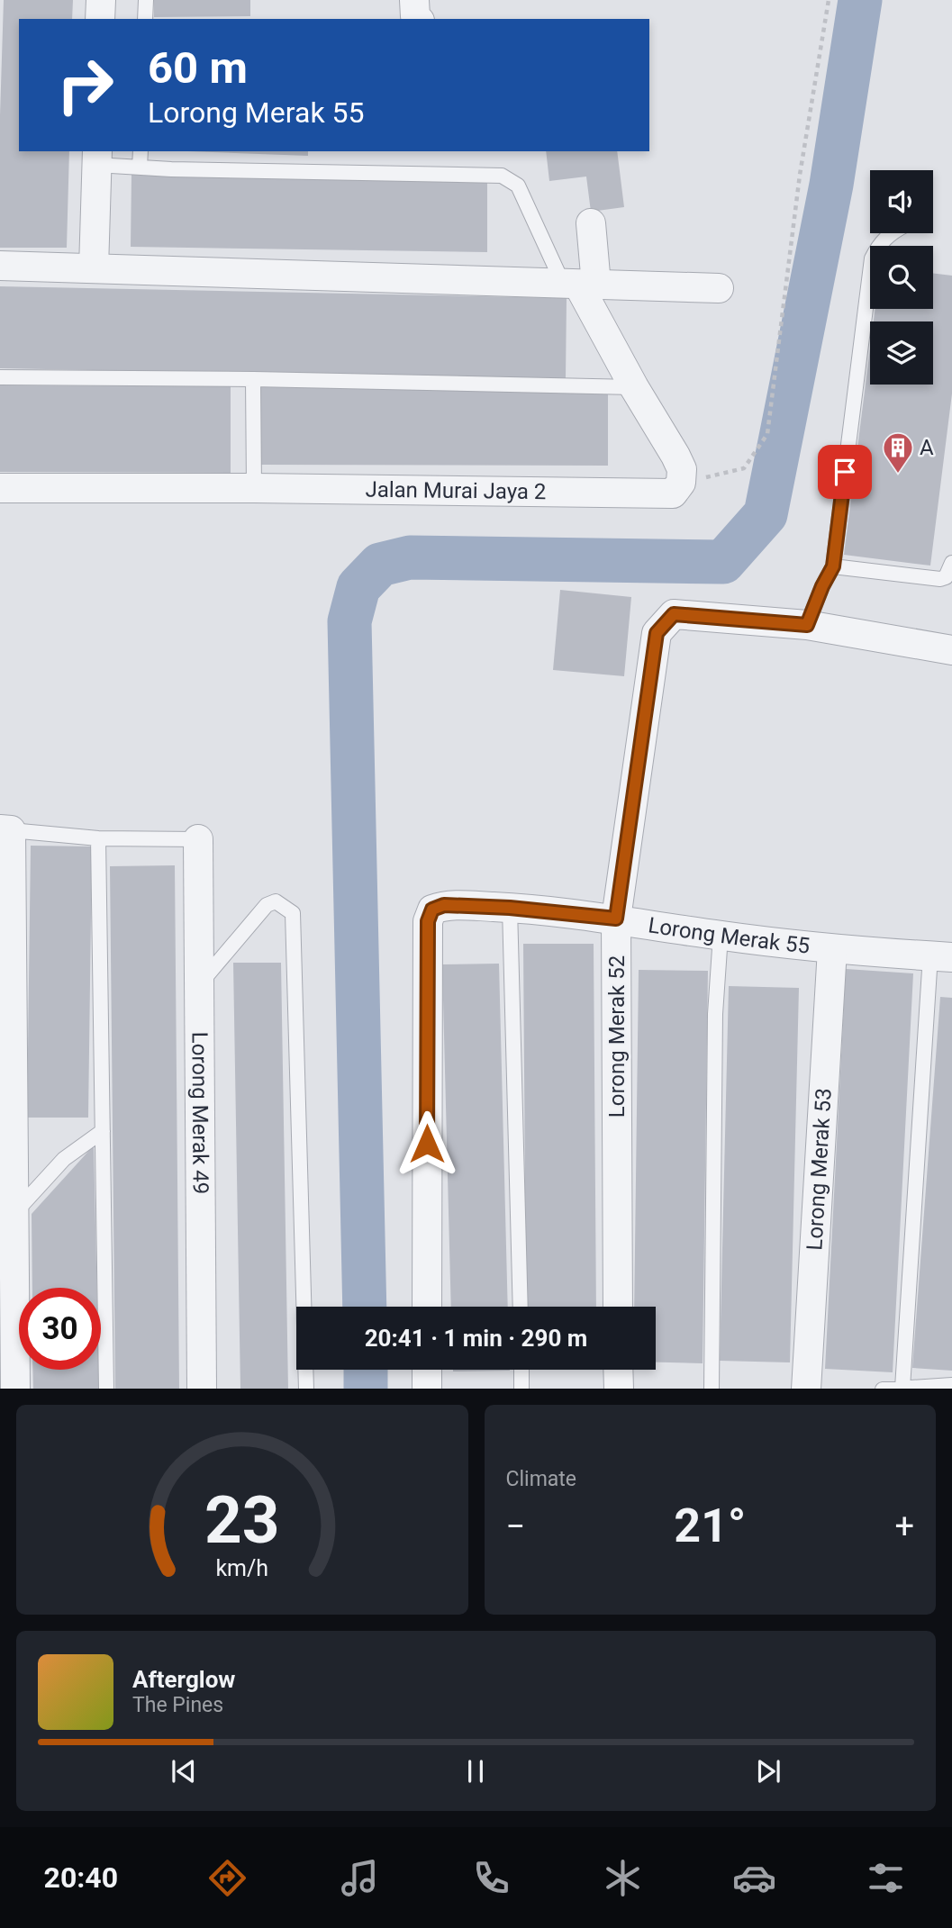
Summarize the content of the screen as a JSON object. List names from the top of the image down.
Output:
{
  "streets": {
    "street": [
      "Jalan Murai Jaya 2",
      "Lorong Merak 55",
      "Lorong Merak 52",
      "Lorong Merak 49",
      "Lorong Merak 53"
    ]
  },
  "crossings": [
    ["Lorong Merak 55", "Lorong Merak 52"],
    ["Lorong Merak 55", "Lorong Merak 53"]
  ],
  "places": {
    "building": ["A"]
  },
  "page": {
    "turn": ["60 m", "Lorong Merak 55"],
    "limit": "30",
    "trip": "20:41 · 1 min · 290 m",
    "tile": "Climate",
    "heat": ["−", "21°", "+"],
    "song": ["Afterglow", "The Pines"],
    "tabs": "20:40",
    "gauge": ["23", "km/h"]
  }
}
